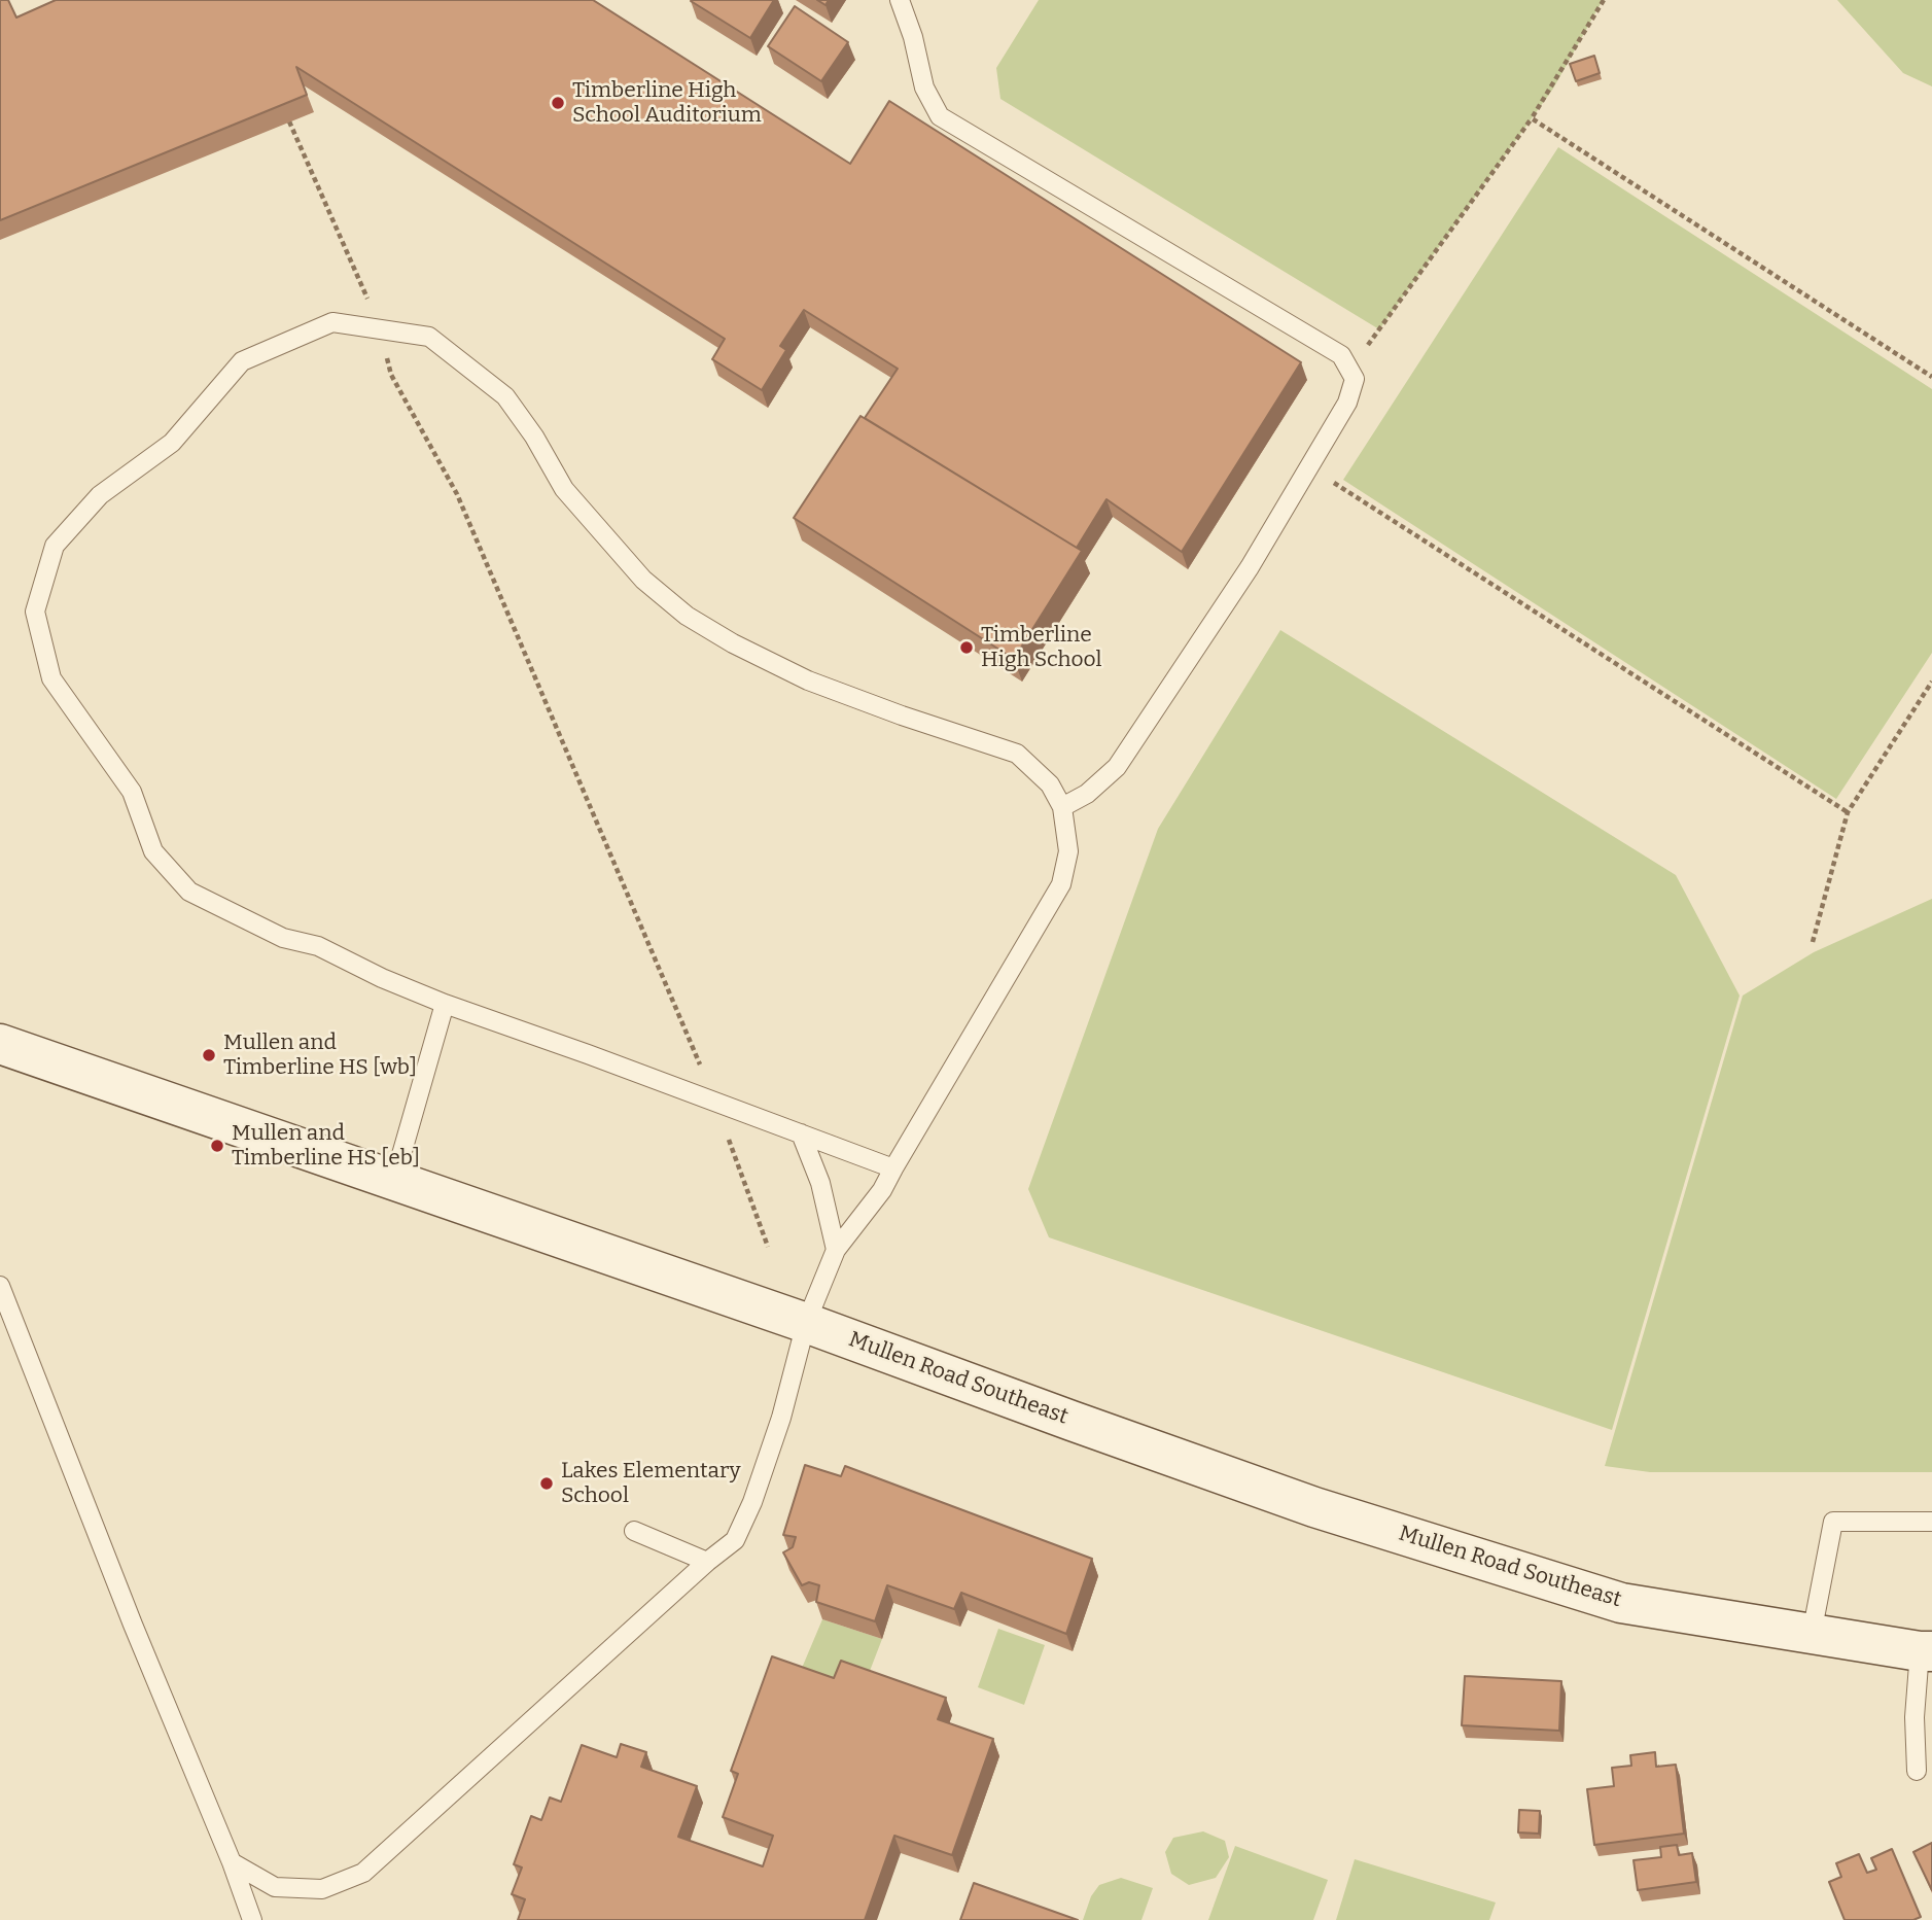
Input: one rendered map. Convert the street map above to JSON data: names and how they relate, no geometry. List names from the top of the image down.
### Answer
{
  "streets": {
    "street": ["Mullen Road Southeast"]
  },
  "places": [
    "Timberline High School Auditorium",
    "Timberline High School",
    "Mullen and Timberline HS [wb]",
    "Mullen and Timberline HS [eb]",
    "Lakes Elementary School"
  ]
}
